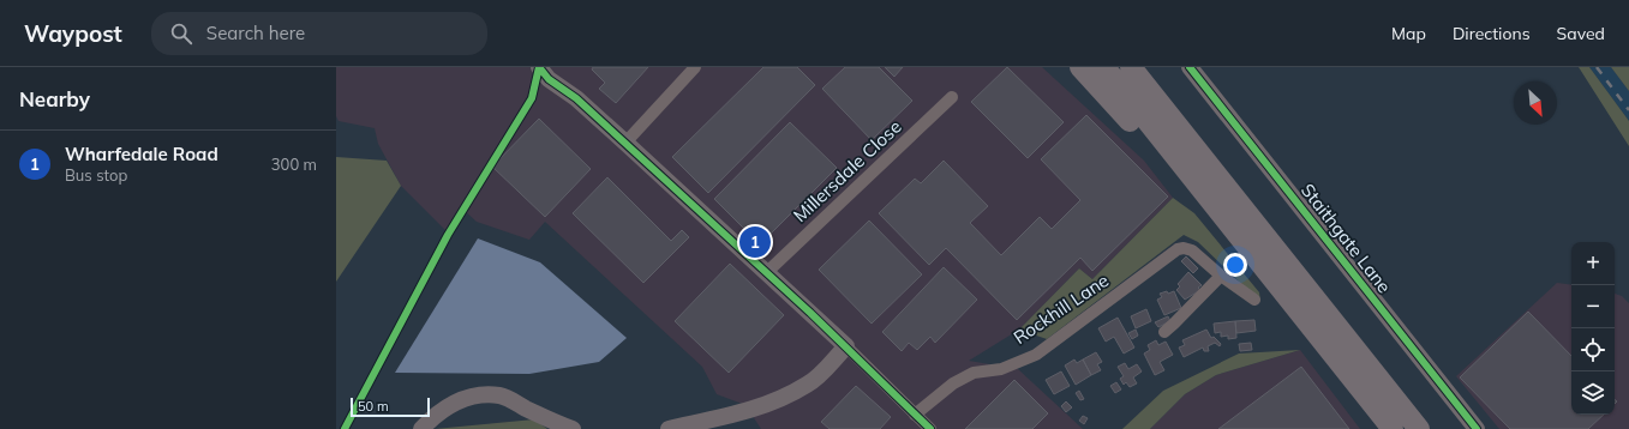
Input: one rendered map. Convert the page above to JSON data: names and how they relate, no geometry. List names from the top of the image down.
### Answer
{
  "streets": {
    "street": ["Millersdale Close", "Staithgate Lane", "Rockhill Lane"]
  },
  "scale_bar": "50 m",
  "north": "bottom right",
  "page": {
    "header": "Waypost",
    "search": "Search here",
    "nav": ["Map", "Directions", "Saved"],
    "heading": "Nearby",
    "list": [
      {
        "mark": "1",
        "name": "Wharfedale Road",
        "note": "Bus stop",
        "value": "300 m"
      }
    ],
    "pins": "1",
    "map_buttons": ["+", "−"],
    "scale": "50 m"
  }
}
